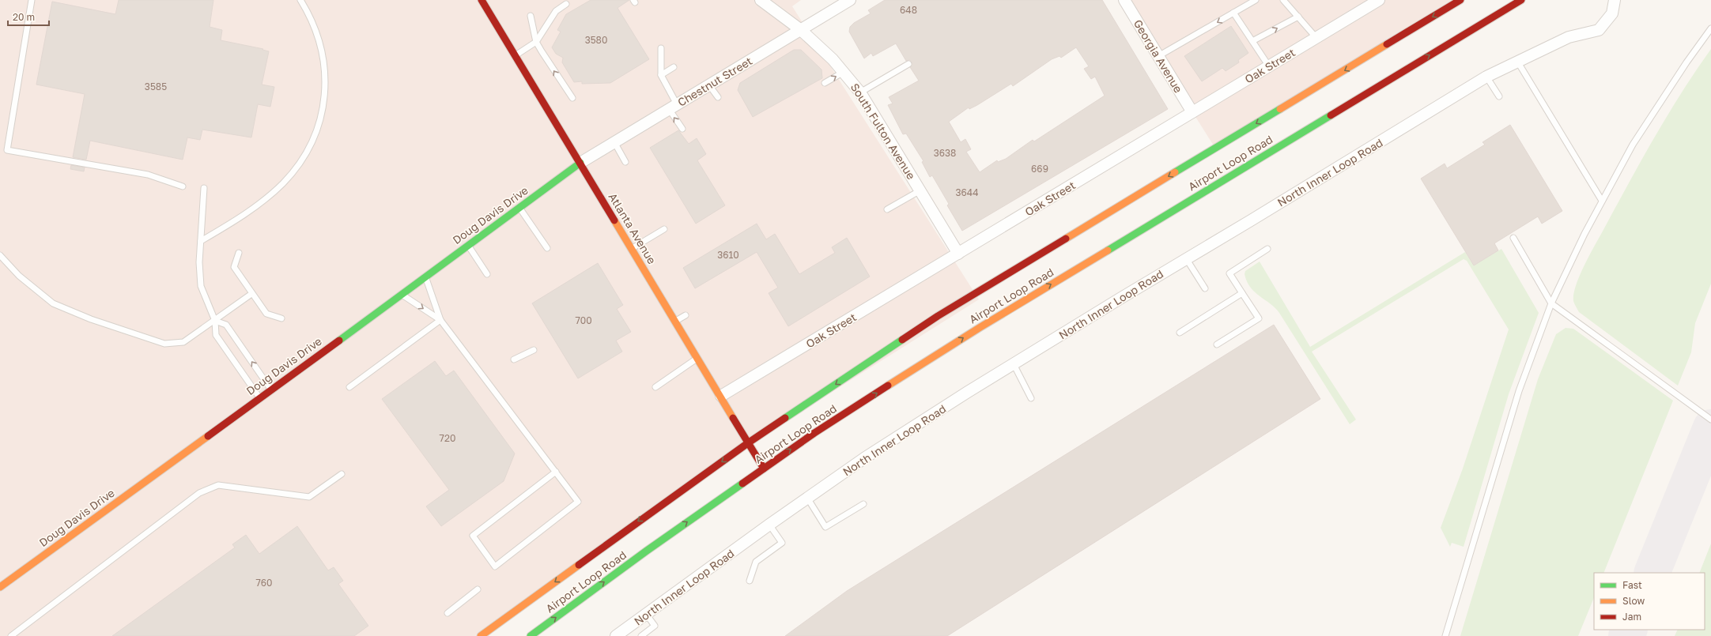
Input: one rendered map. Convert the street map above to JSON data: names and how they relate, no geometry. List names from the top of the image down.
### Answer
{
  "streets": {
    "main road": ["Airport Loop Road", "Doug Davis Drive", "Atlanta Avenue"],
    "street": [
      "Georgia Avenue",
      "Oak Street",
      "Chestnut Street",
      "South Fulton Avenue",
      "North Inner Loop Road"
    ]
  },
  "crossings": [
    ["Georgia Avenue", "Oak Street"],
    ["Oak Street", "South Fulton Avenue"],
    ["Oak Street", "Atlanta Avenue"],
    ["Chestnut Street", "South Fulton Avenue"],
    ["Chestnut Street", "Doug Davis Drive"],
    ["Chestnut Street", "Atlanta Avenue"],
    ["Airport Loop Road", "Atlanta Avenue"],
    ["Doug Davis Drive", "Atlanta Avenue"]
  ],
  "house_numbers": [
    "648",
    "3580",
    "3585",
    "3638",
    "669",
    "3644",
    "3610",
    "700",
    "720",
    "760"
  ],
  "legend": ["Fast", "Slow", "Jam"],
  "scale_bar": "20 m"
}
